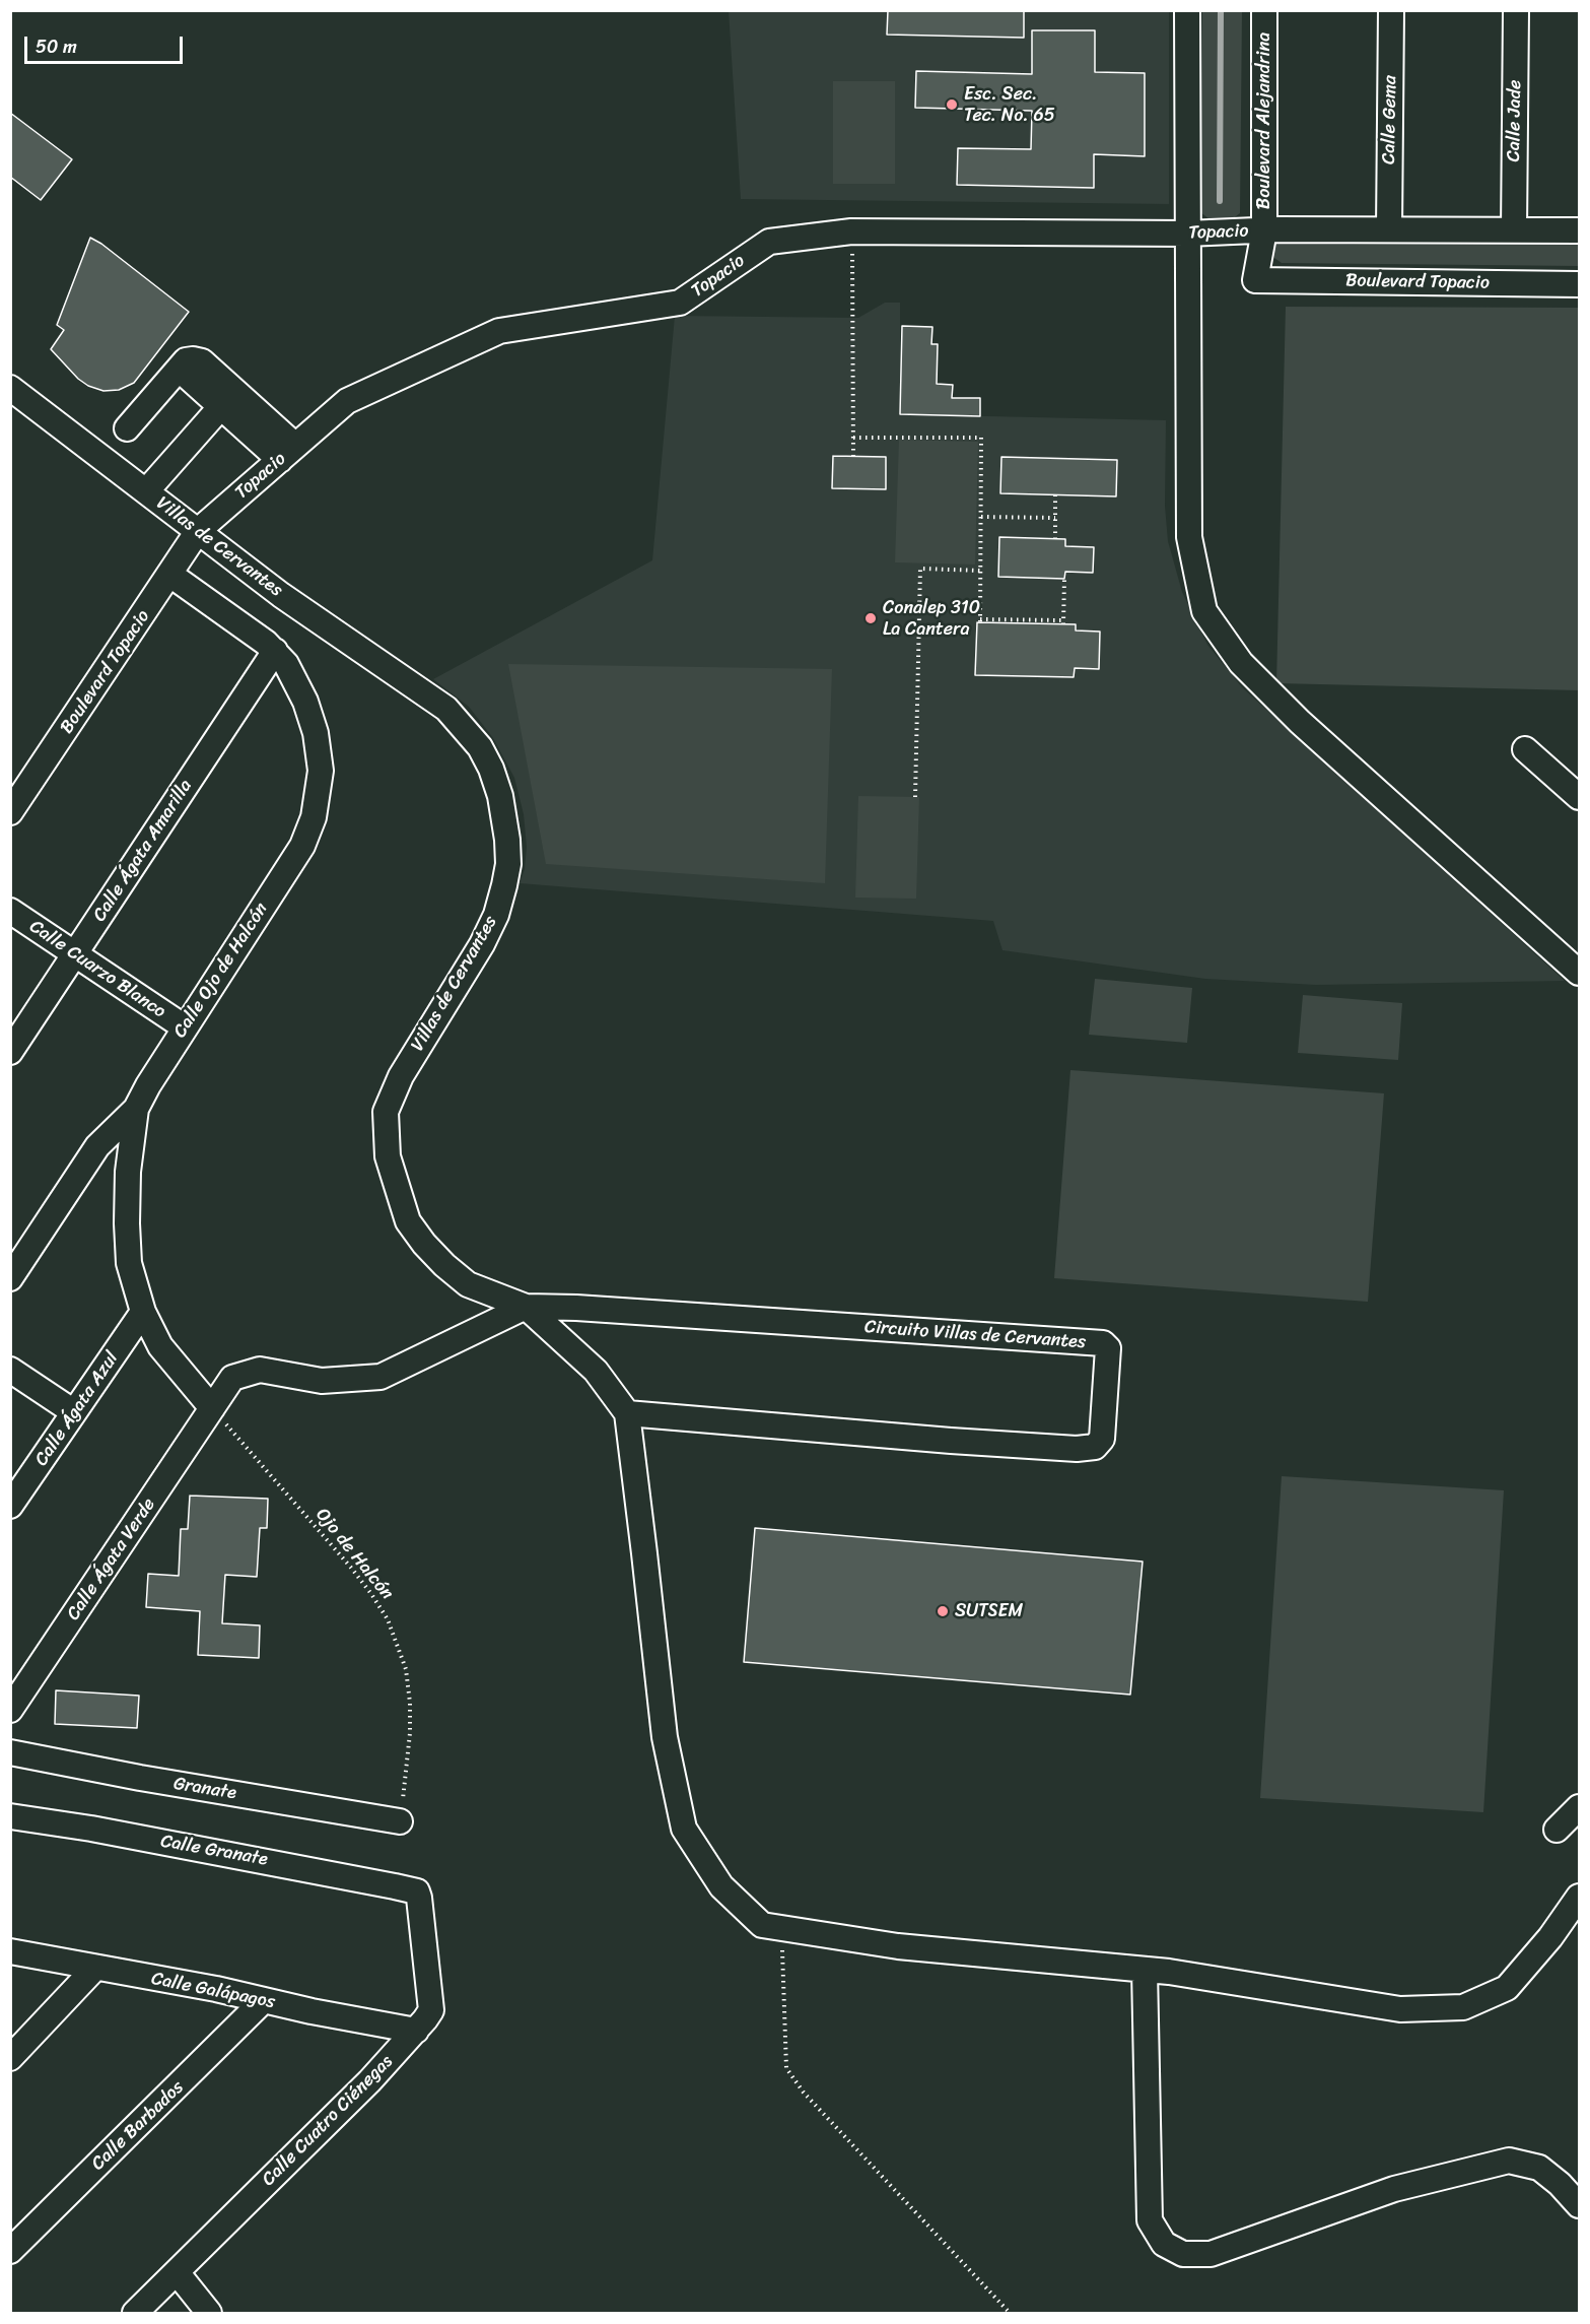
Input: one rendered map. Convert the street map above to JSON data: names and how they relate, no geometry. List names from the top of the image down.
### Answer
{
  "streets": {
    "street": [
      "Calle Gema",
      "Boulevard Alejandrina",
      "Calle Jade",
      "Topacio",
      "Boulevard Topacio",
      "Villas de Cervantes",
      "Calle Ágata Amarilla",
      "Calle Cuarzo Blanco",
      "Calle Ojo de Halcón",
      "Circuito Villas de Cervantes",
      "Calle Ágata Azul",
      "Calle Ágata Verde",
      "Granate",
      "Calle Granate",
      "Calle Galápagos",
      "Calle Cuatro Ciénegas",
      "Calle Barbados"
    ],
    "path": ["Ojo de Halcón"]
  },
  "crossings": [
    ["Boulevard Alejandrina", "Topacio"],
    ["Boulevard Alejandrina", "Boulevard Topacio"],
    ["Topacio", "Boulevard Topacio"],
    ["Topacio", "Villas de Cervantes"],
    ["Boulevard Topacio", "Villas de Cervantes"],
    ["Boulevard Topacio", "Calle Ojo de Halcón"],
    ["Villas de Cervantes", "Circuito Villas de Cervantes"],
    ["Villas de Cervantes", "Calle Ágata Verde"],
    ["Calle Ágata Amarilla", "Calle Cuarzo Blanco"],
    ["Calle Ágata Amarilla", "Calle Ojo de Halcón"],
    ["Calle Cuarzo Blanco", "Calle Ojo de Halcón"],
    ["Calle Ojo de Halcón", "Calle Ágata Azul"],
    ["Calle Ojo de Halcón", "Ojo de Halcón"],
    ["Calle Ojo de Halcón", "Calle Ágata Verde"],
    ["Circuito Villas de Cervantes", "Calle Ágata Verde"],
    ["Ojo de Halcón", "Calle Ágata Verde"],
    ["Ojo de Halcón", "Granate"],
    ["Calle Granate", "Calle Cuatro Ciénegas"],
    ["Calle Galápagos", "Calle Cuatro Ciénegas"],
    ["Calle Galápagos", "Calle Barbados"]
  ],
  "places": ["Esc. Sec. Tec. No. 65", "Conalep 310 La Cantera", "SUTSEM"],
  "scale_bar": "50 m"
}
